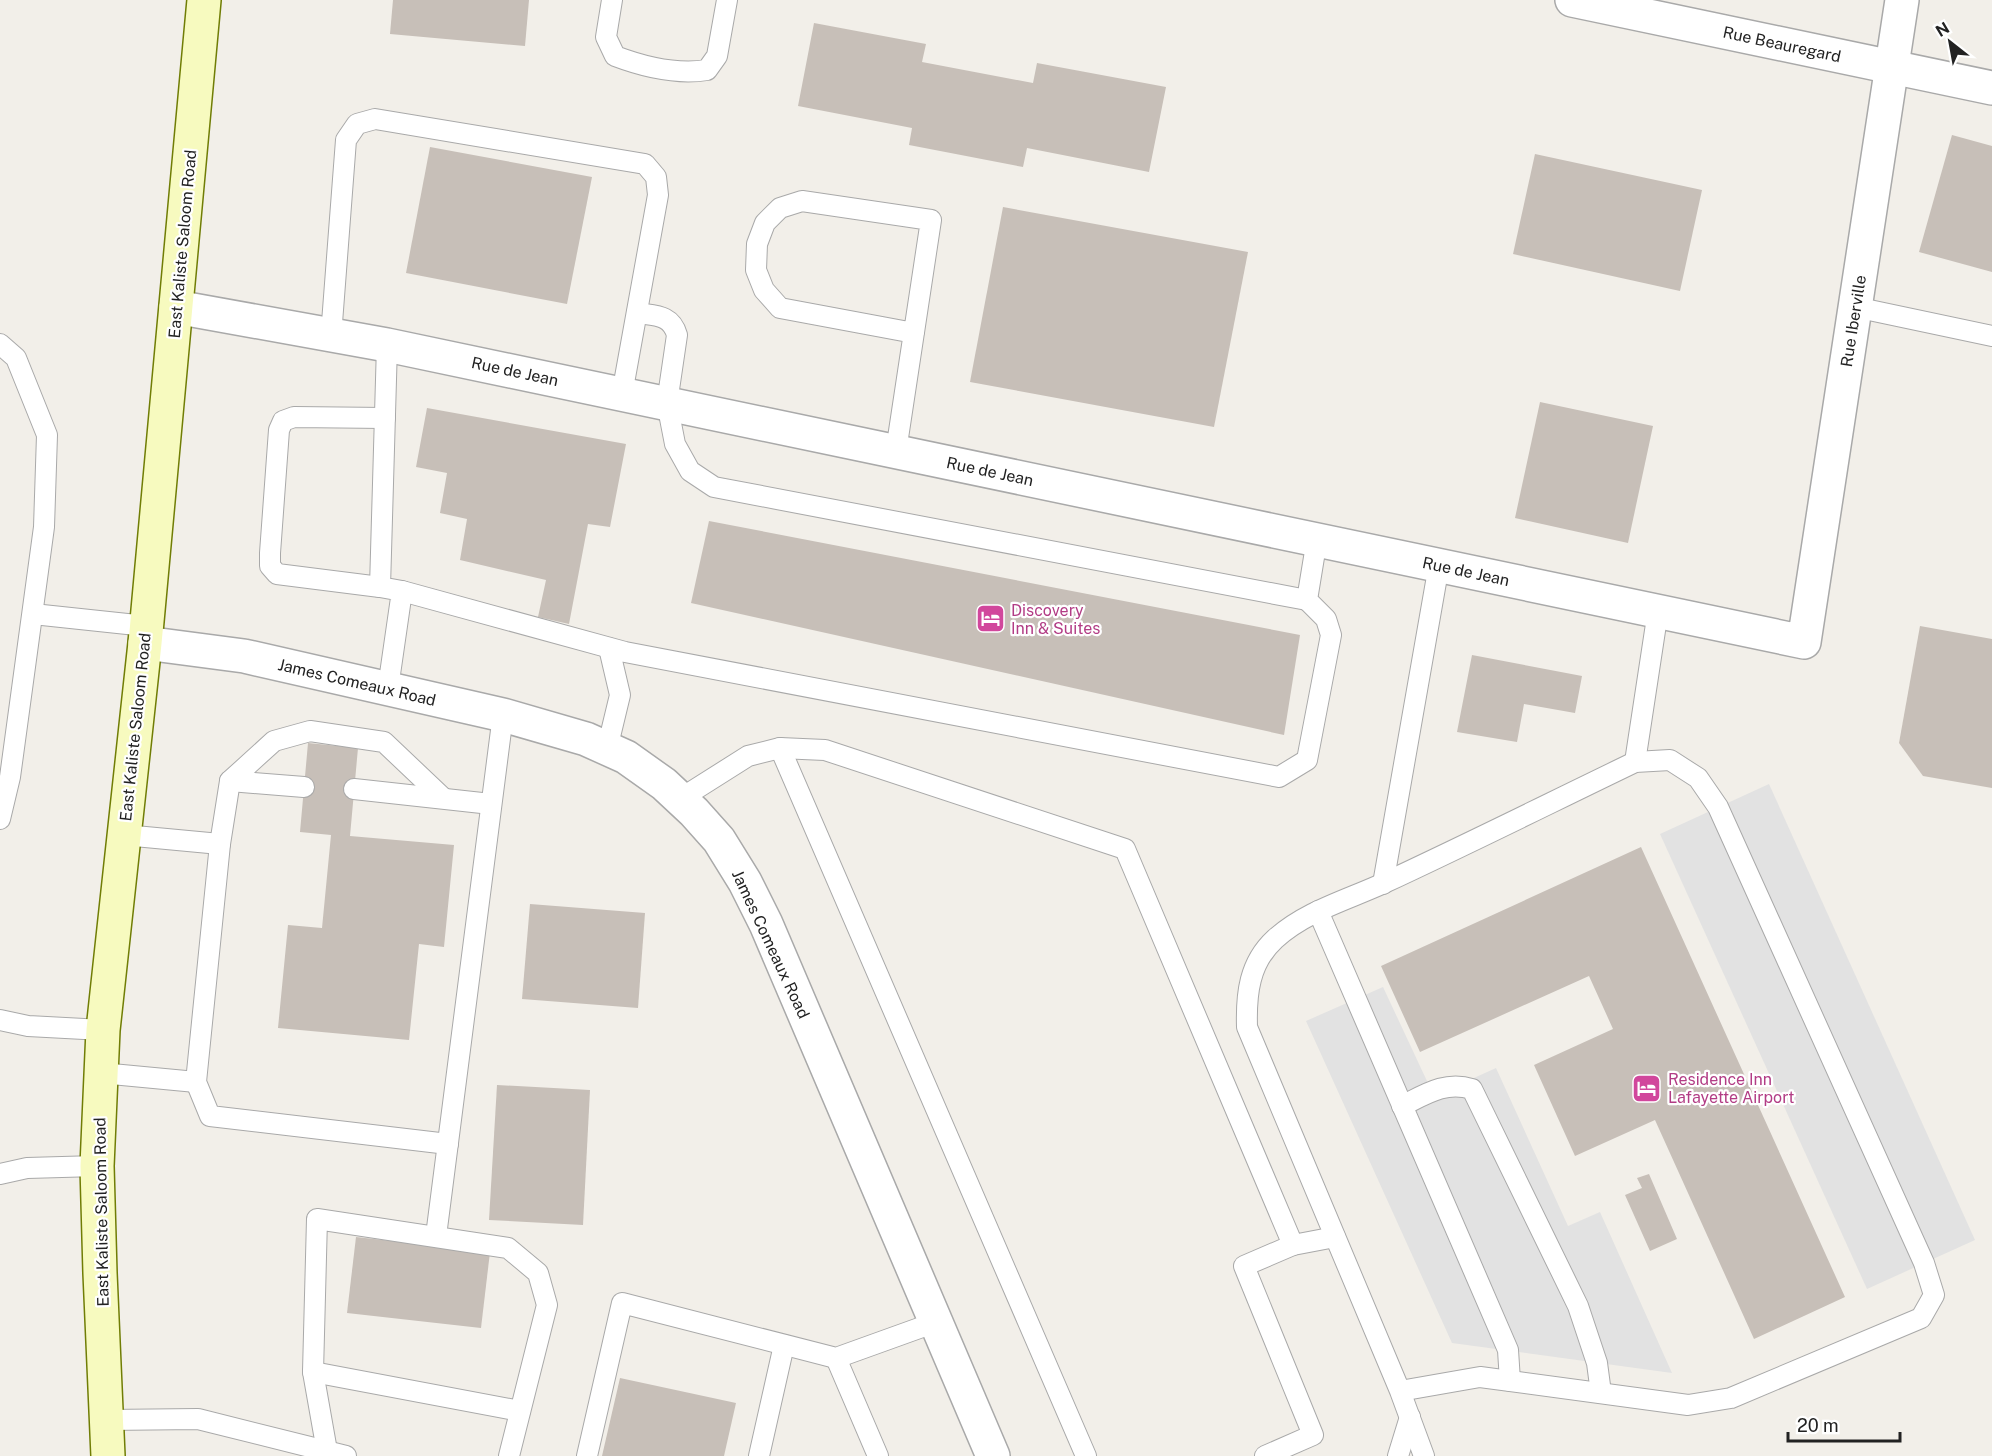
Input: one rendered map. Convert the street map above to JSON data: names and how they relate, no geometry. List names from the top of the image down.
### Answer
{
  "streets": {
    "main road": ["East Kaliste Saloom Road"],
    "street": [
      "Rue Beauregard",
      "Rue Iberville",
      "Rue de Jean",
      "James Comeaux Road"
    ]
  },
  "crossings": [
    ["Rue Beauregard", "Rue Iberville"],
    ["East Kaliste Saloom Road", "Rue de Jean"],
    ["East Kaliste Saloom Road", "James Comeaux Road"],
    ["Rue Iberville", "Rue de Jean"]
  ],
  "places": {
    "hotel": ["Discovery Inn & Suites", "Residence Inn Lafayette Airport"]
  },
  "scale_bar": "20 m",
  "north": "top left"
}
